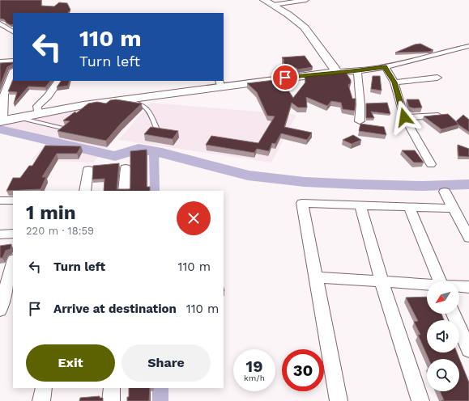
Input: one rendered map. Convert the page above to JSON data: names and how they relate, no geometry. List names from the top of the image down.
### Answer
{
  "north": "bottom left",
  "page": {
    "turn": ["110 m", "Turn left"],
    "heading": ["1 min", "220 m · 18:59"],
    "list": [
      {
        "name": "Turn left",
        "value": "110 m"
      },
      {
        "name": "Arrive at destination",
        "value": "110 m"
      }
    ],
    "buttons": ["Exit", "Share"],
    "speed": "19 km/h",
    "limit": "30"
  }
}
